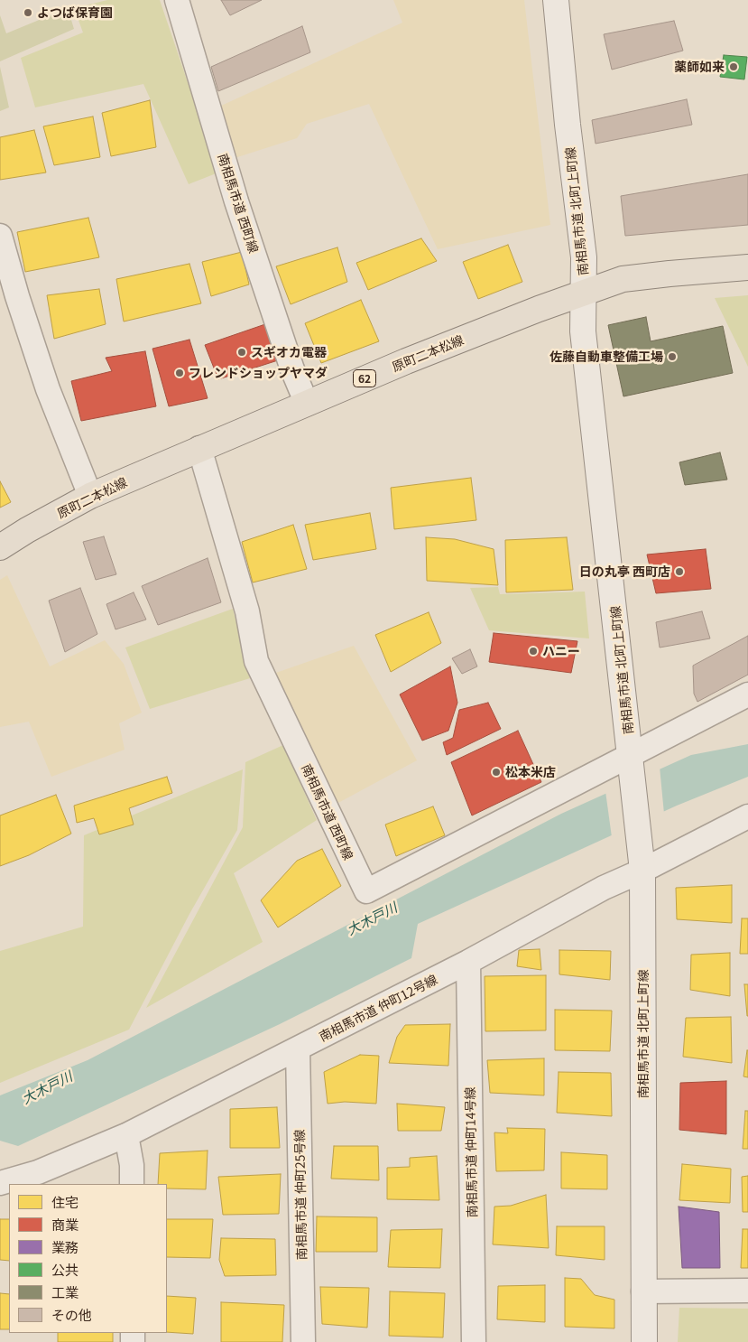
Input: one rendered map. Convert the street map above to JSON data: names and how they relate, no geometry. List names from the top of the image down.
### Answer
{
  "streets": {
    "main road": ["原町二本松線", "62"],
    "street": [
      "南相馬市道 西町線",
      "南相馬市道 北町上町線",
      "南相馬市道 仲町12号線",
      "南相馬市道 仲町14号線",
      "南相馬市道 仲町25号線"
    ]
  },
  "crossings": [
    ["南相馬市道 西町線", "南相馬市道 北町上町線"],
    ["南相馬市道 西町線", "原町二本松線"],
    ["南相馬市道 北町上町線", "原町二本松線"],
    ["南相馬市道 北町上町線", "南相馬市道 仲町12号線"],
    ["南相馬市道 仲町12号線", "南相馬市道 仲町14号線"],
    ["南相馬市道 仲町12号線", "南相馬市道 仲町25号線"]
  ],
  "water": ["大木戸川"],
  "places": [
    "よつば保育園",
    "薬師如来",
    "スギオカ電器",
    "佐藤自動車整備工場",
    "フレンドショップヤマダ",
    "日の丸亭 西町店",
    "ハニー",
    "松本米店"
  ],
  "legend": [
    "住宅",
    "商業",
    "業務",
    "公共",
    "工業",
    "その他"
  ]
}
